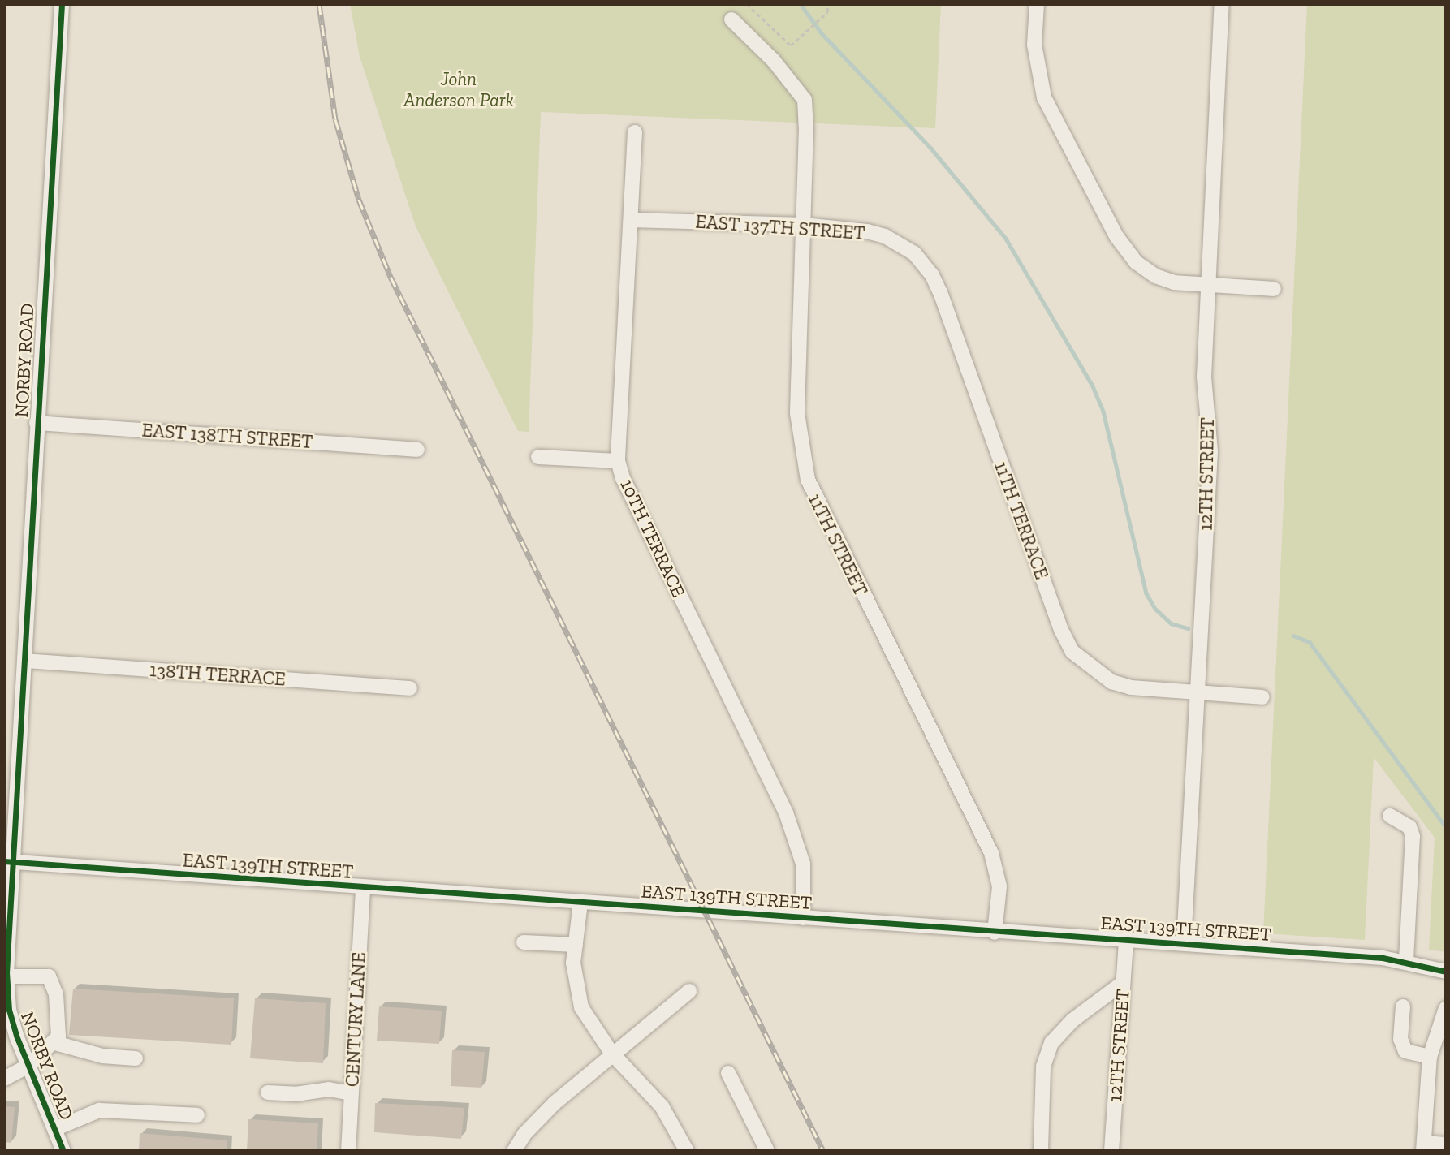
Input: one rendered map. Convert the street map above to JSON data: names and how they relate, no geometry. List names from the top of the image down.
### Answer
{
  "streets": {
    "street": [
      "EAST 137TH STREET",
      "NORBY ROAD",
      "EAST 138TH STREET",
      "12TH STREET",
      "11TH TERRACE",
      "10TH TERRACE",
      "11TH STREET",
      "138TH TERRACE",
      "EAST 139TH STREET",
      "CENTURY LANE"
    ]
  },
  "crossings": [
    ["EAST 137TH STREET", "11TH TERRACE"],
    ["EAST 137TH STREET", "10TH TERRACE"],
    ["EAST 137TH STREET", "11TH STREET"],
    ["NORBY ROAD", "EAST 138TH STREET"],
    ["NORBY ROAD", "138TH TERRACE"],
    ["NORBY ROAD", "EAST 139TH STREET"],
    ["12TH STREET", "11TH TERRACE"],
    ["12TH STREET", "EAST 139TH STREET"],
    ["10TH TERRACE", "EAST 139TH STREET"],
    ["11TH STREET", "EAST 139TH STREET"],
    ["EAST 139TH STREET", "CENTURY LANE"]
  ],
  "parks": ["John Anderson Park"]
}
